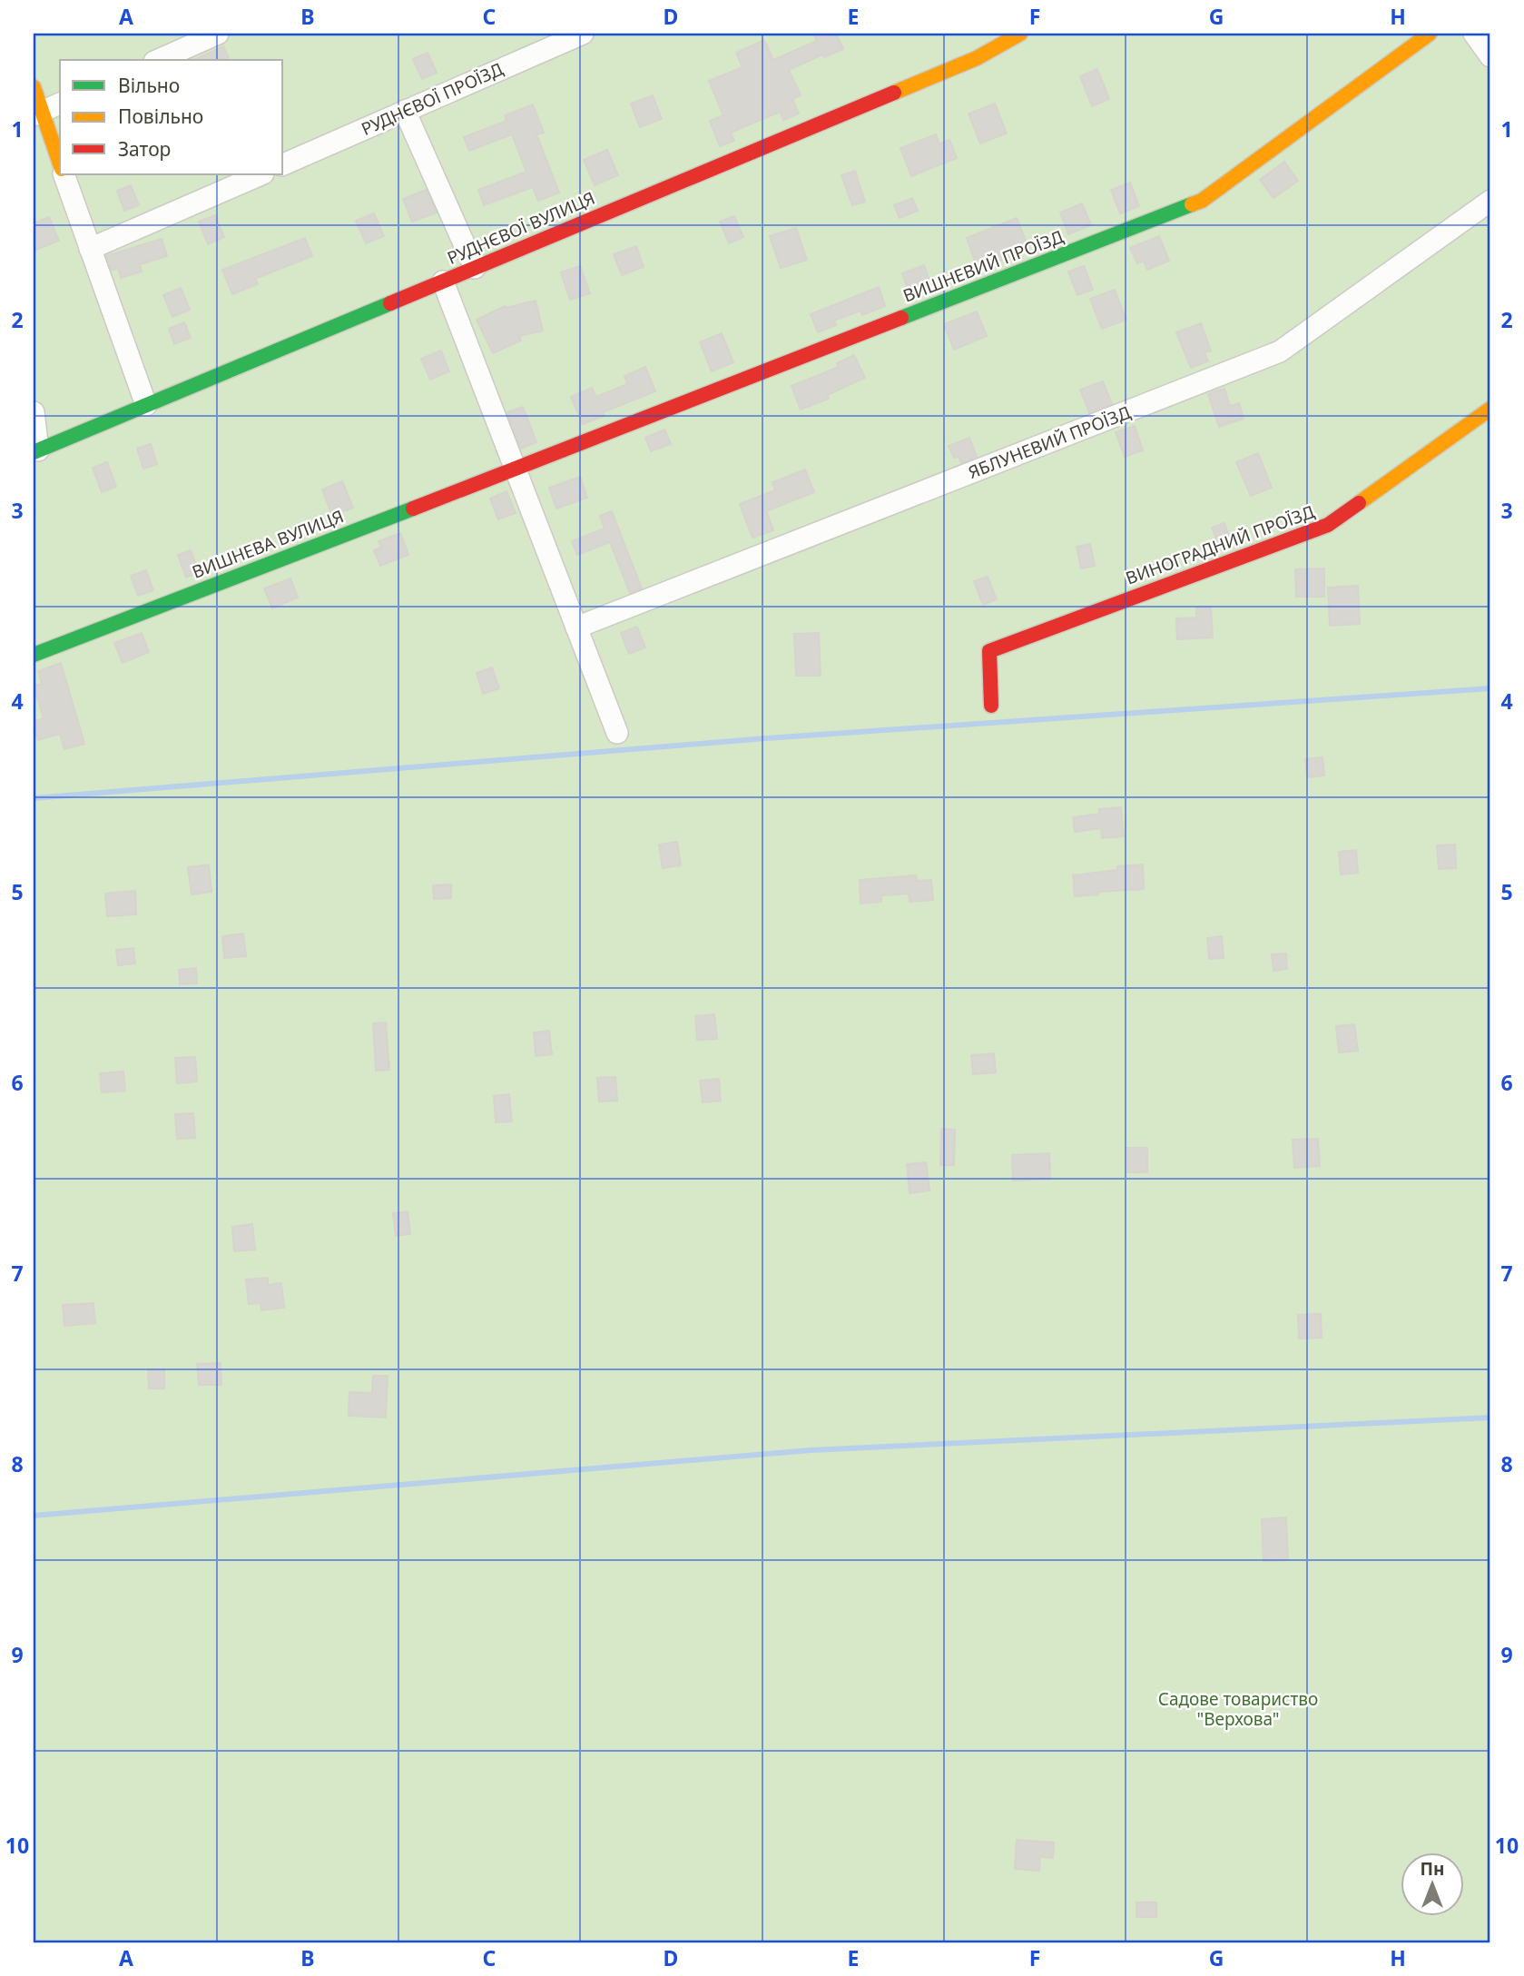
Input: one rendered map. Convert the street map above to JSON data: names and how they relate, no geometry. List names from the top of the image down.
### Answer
{
  "streets": {
    "street": [
      "РУДНЄВОЇ ПРОЇЗД",
      "РУДНЄВОЇ ВУЛИЦЯ",
      "ВИШНЕВИЙ ПРОЇЗД",
      "ЯБЛУНЕВИЙ ПРОЇЗД",
      "ВИШНЕВА ВУЛИЦЯ",
      "ВИНОГРАДНИЙ ПРОЇЗД"
    ]
  },
  "crossings": [
    ["ВИШНЕВИЙ ПРОЇЗД", "ВИШНЕВА ВУЛИЦЯ"]
  ],
  "parks": ["Садове товариство \"Верхова\""],
  "legend": ["Вільно", "Повільно", "Затор"],
  "north": "top",
  "grid": {
    "columns": [
      "A",
      "B",
      "C",
      "D",
      "E",
      "F",
      "G",
      "H"
    ],
    "rows": [
      "1",
      "2",
      "3",
      "4",
      "5",
      "6",
      "7",
      "8",
      "9",
      "10"
    ]
  }
}
